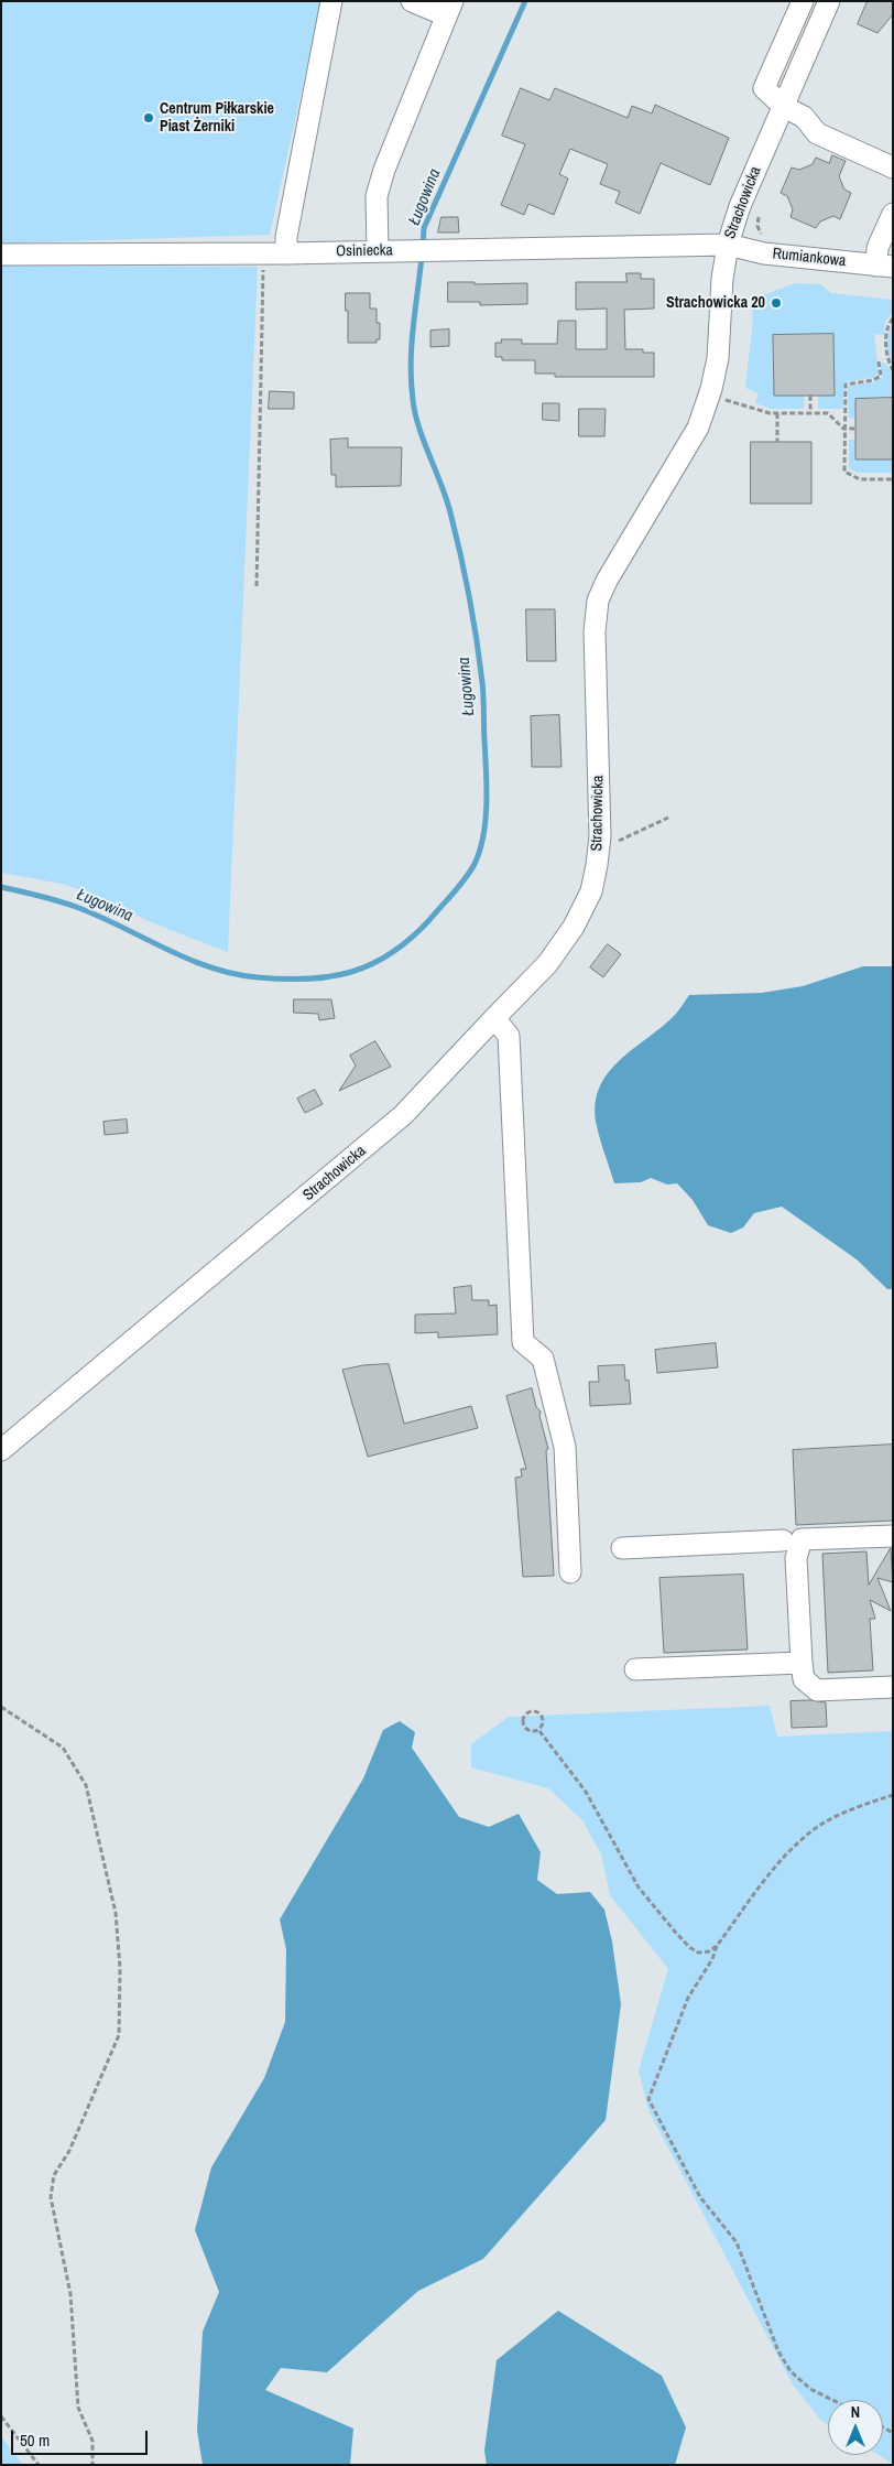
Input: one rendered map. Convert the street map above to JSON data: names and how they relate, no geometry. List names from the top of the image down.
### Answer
{
  "streets": {
    "street": ["Strachowicka", "Osiniecka", "Rumiankowa"]
  },
  "crossings": [
    ["Strachowicka", "Osiniecka"],
    ["Strachowicka", "Rumiankowa"],
    ["Osiniecka", "Rumiankowa"]
  ],
  "water": ["Ługowina"],
  "places": ["Centrum Piłkarskie Piast Żerniki", "Strachowicka 20"],
  "scale_bar": "50 m",
  "north": "top"
}
